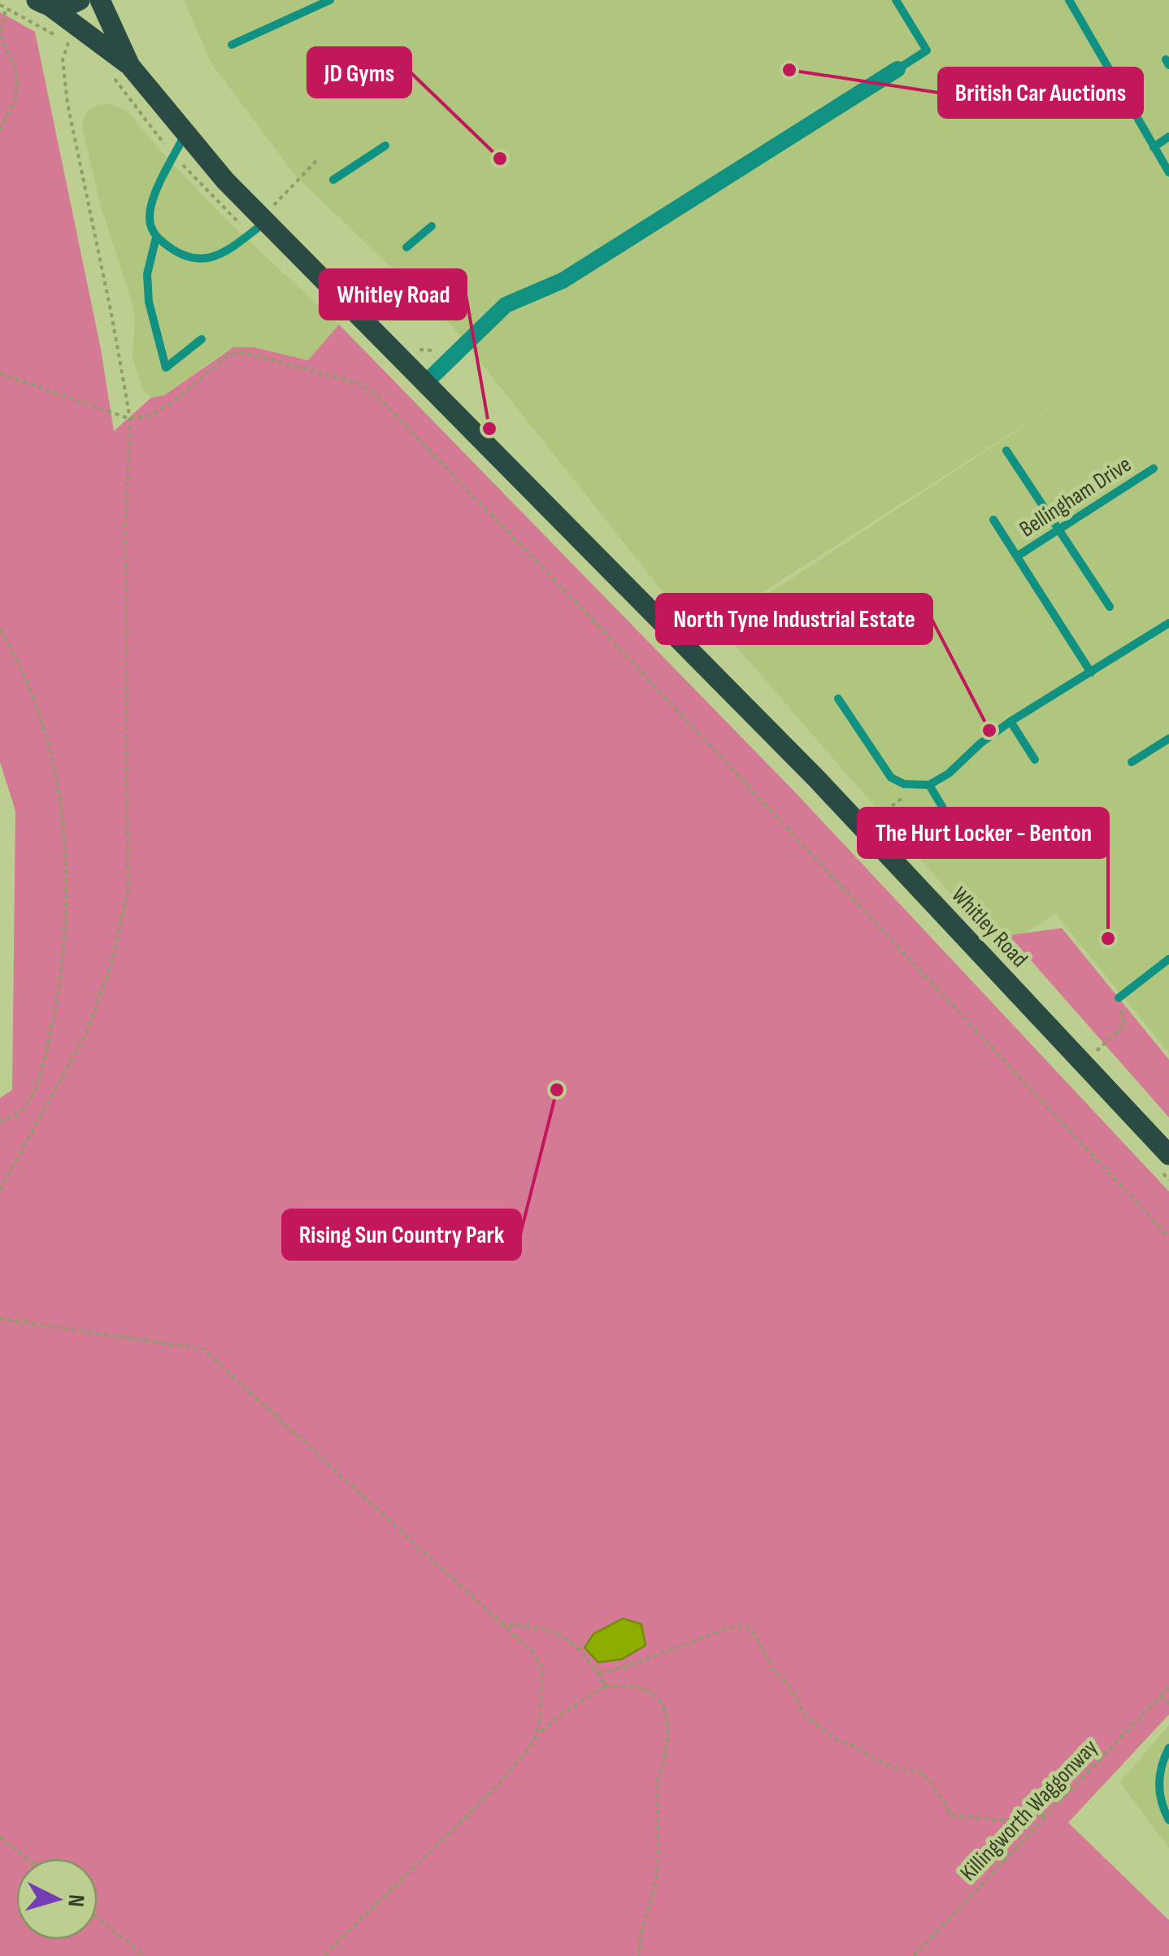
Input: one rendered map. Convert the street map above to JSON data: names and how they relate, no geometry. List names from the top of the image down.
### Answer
{
  "streets": {
    "main road": ["Whitley Road"],
    "lane": ["Bellingham Drive"],
    "path": ["Killingworth Waggonway"]
  },
  "places": [
    "British Car Auctions",
    "JD Gyms",
    "Whitley Road",
    "North Tyne Industrial Estate",
    "The Hurt Locker - Benton",
    "Rising Sun Country Park"
  ],
  "north": "right"
}
